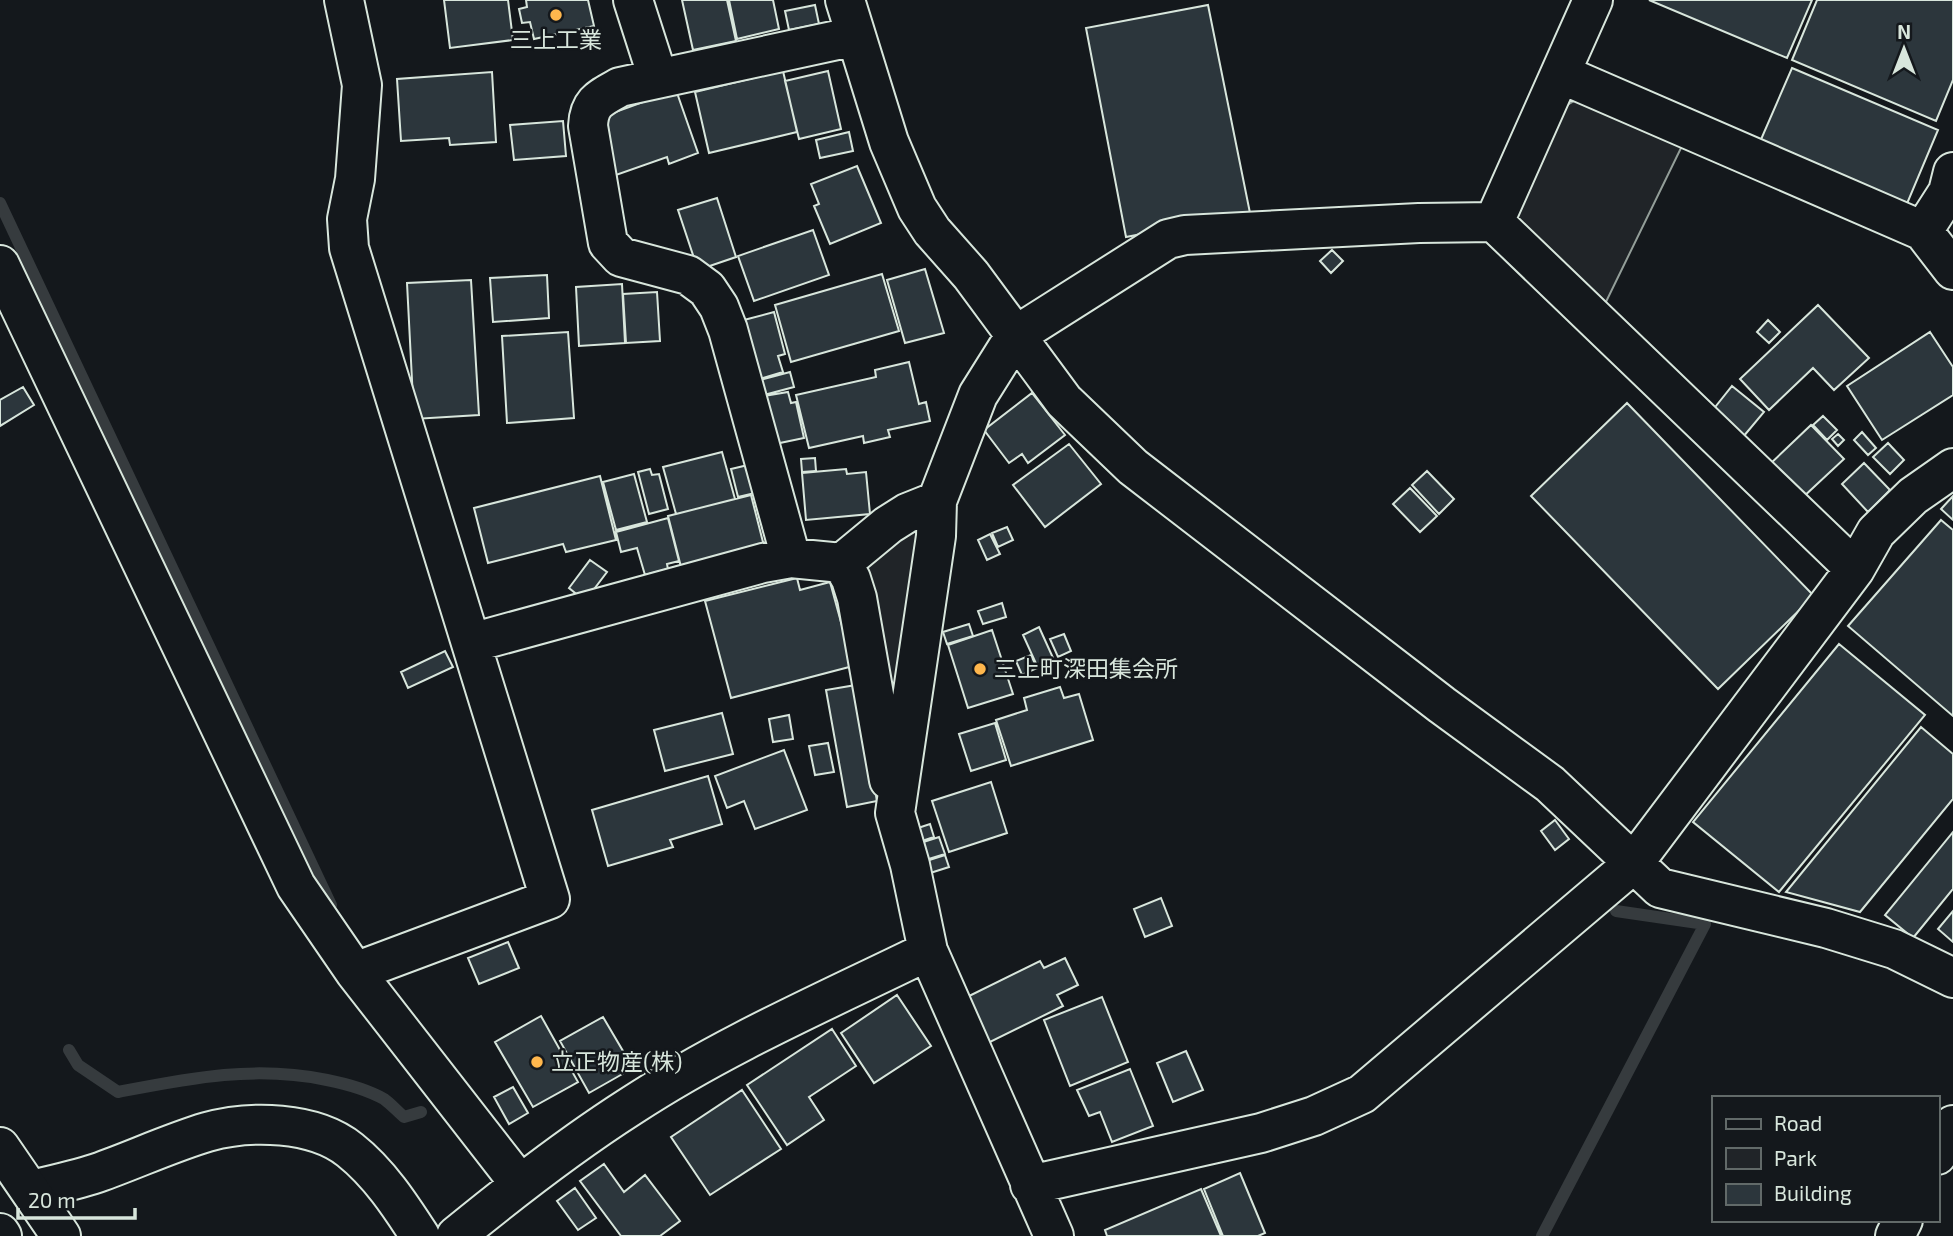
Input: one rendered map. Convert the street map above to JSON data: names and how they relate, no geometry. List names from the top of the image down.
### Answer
{
  "places": ["三上工業", "三上町深田集会所", "立正物産(株)"],
  "legend": ["Road", "Park", "Building"],
  "scale_bar": "20 m",
  "north": "top"
}
